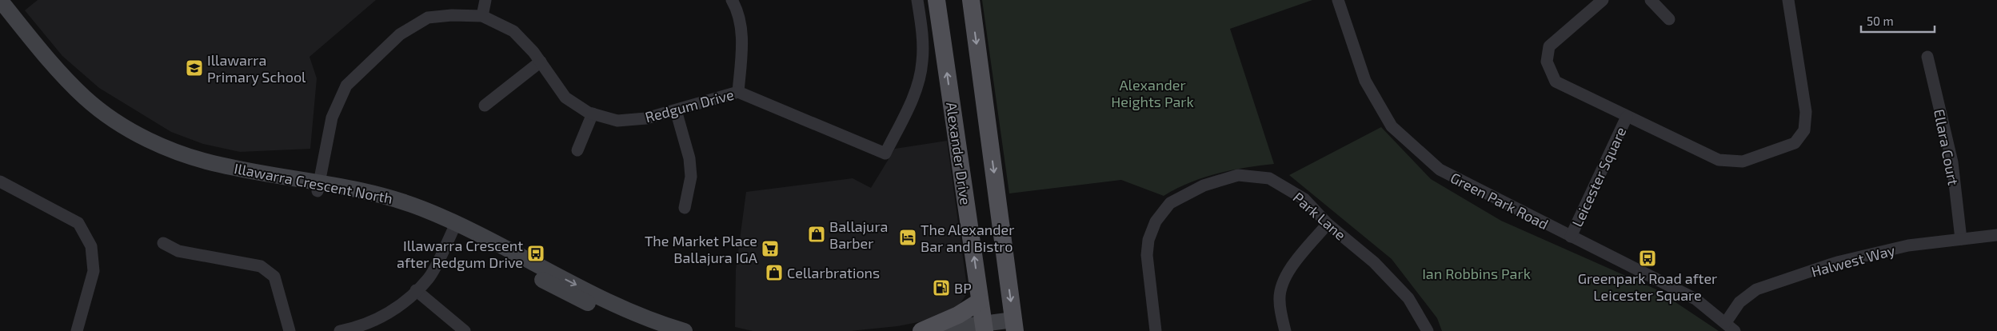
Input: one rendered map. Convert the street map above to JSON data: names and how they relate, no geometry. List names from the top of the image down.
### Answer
{
  "streets": {
    "main road": ["Alexander Drive", "Illawarra Crescent North"],
    "street": [
      "Redgum Drive",
      "Ellara Court",
      "Leicester Square",
      "Green Park Road",
      "Park Lane",
      "Halwest Way"
    ]
  },
  "crossings": [
    ["Redgum Drive", "Illawarra Crescent North"],
    ["Ellara Court", "Halwest Way"],
    ["Leicester Square", "Green Park Road"],
    ["Green Park Road", "Halwest Way"]
  ],
  "parks": ["Alexander Heights Park", "Ian Robbins Park"],
  "places": {
    "school or university": ["Illawarra Primary School"],
    "shop": ["Ballajura Barber", "Cellarbrations"],
    "hotel": ["The Alexander Bar and Bistro"],
    "supermarket": ["The Market Place Ballajura IGA"],
    "bus stop": ["Illawarra Crescent after Redgum Drive", "Greenpark Road after Leicester Square"],
    "fuel station": ["BP"]
  },
  "scale_bar": "50 m"
}
